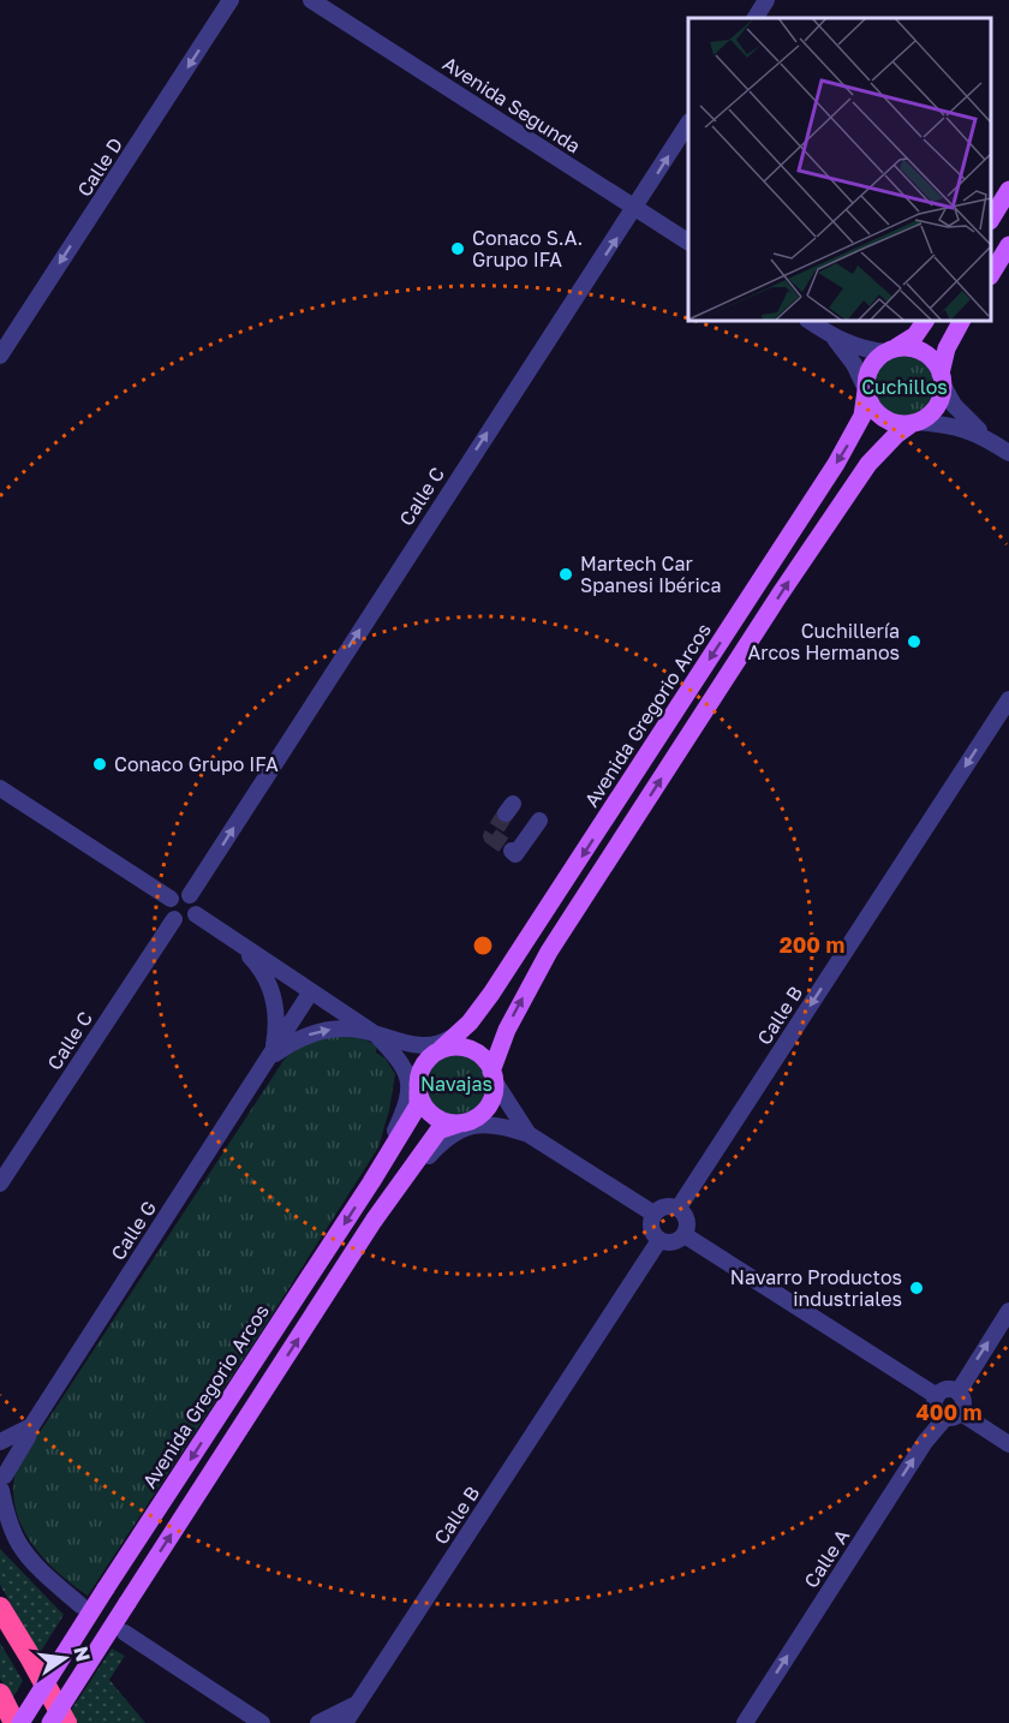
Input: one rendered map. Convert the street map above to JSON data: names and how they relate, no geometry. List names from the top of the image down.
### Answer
{
  "streets": {
    "main road": ["Avenida Gregorio Arcos"],
    "street": [
      "Avenida Segunda",
      "Calle D",
      "Calle C",
      "Calle B",
      "Calle G",
      "Calle A"
    ]
  },
  "crossings": [
    ["Avenida Segunda", "Calle C"],
    ["Avenida Gregorio Arcos", "Calle G"]
  ],
  "one_way": [
    "Calle D",
    "Calle C",
    "Calle B",
    "Calle A"
  ],
  "parks": ["Cuchillos", "Navajas"],
  "places": [
    "Conaco S.A. Grupo IFA",
    "Martech Car Spanesi Ibérica",
    "Cuchillería Arcos Hermanos",
    "Conaco Grupo IFA",
    "Navarro Productos industriales"
  ],
  "north": "right",
  "rings": ["200 m", "400 m"]
}
